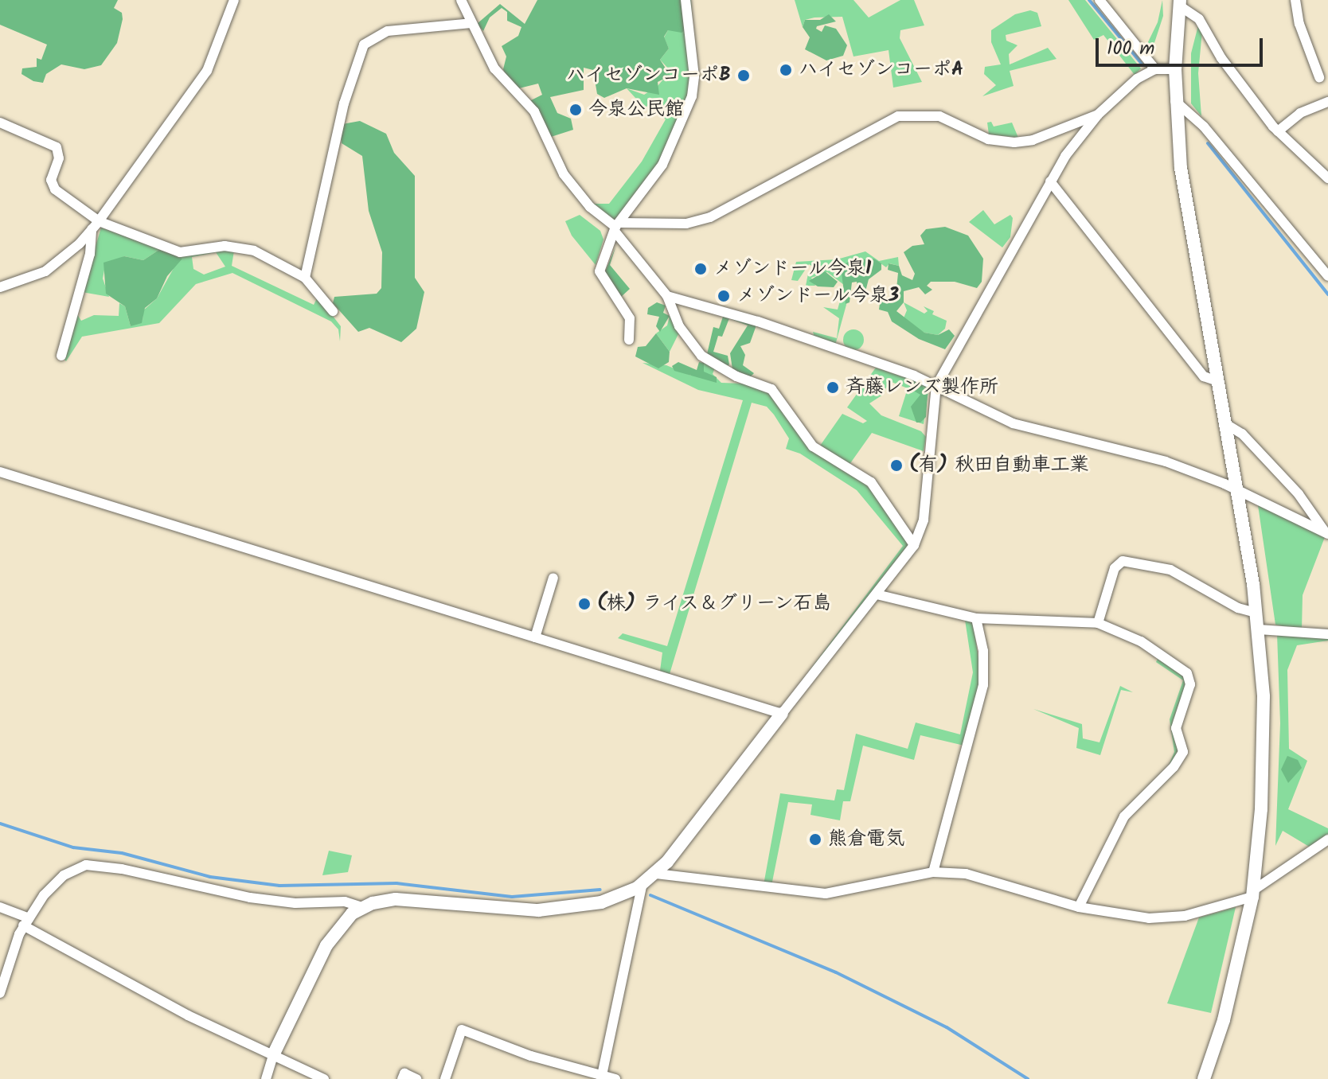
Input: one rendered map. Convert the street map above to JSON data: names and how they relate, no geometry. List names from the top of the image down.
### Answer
{
  "places": [
    "ハイセゾンコーポA",
    "ハイセゾンコーポB",
    "今泉公民館",
    "メゾンドール今泉1",
    "メゾンドール今泉3",
    "斉藤レンズ製作所",
    "(有) 秋田自動車工業",
    "(株) ライス＆グリーン石島",
    "熊倉電気"
  ],
  "scale_bar": "100 m"
}
